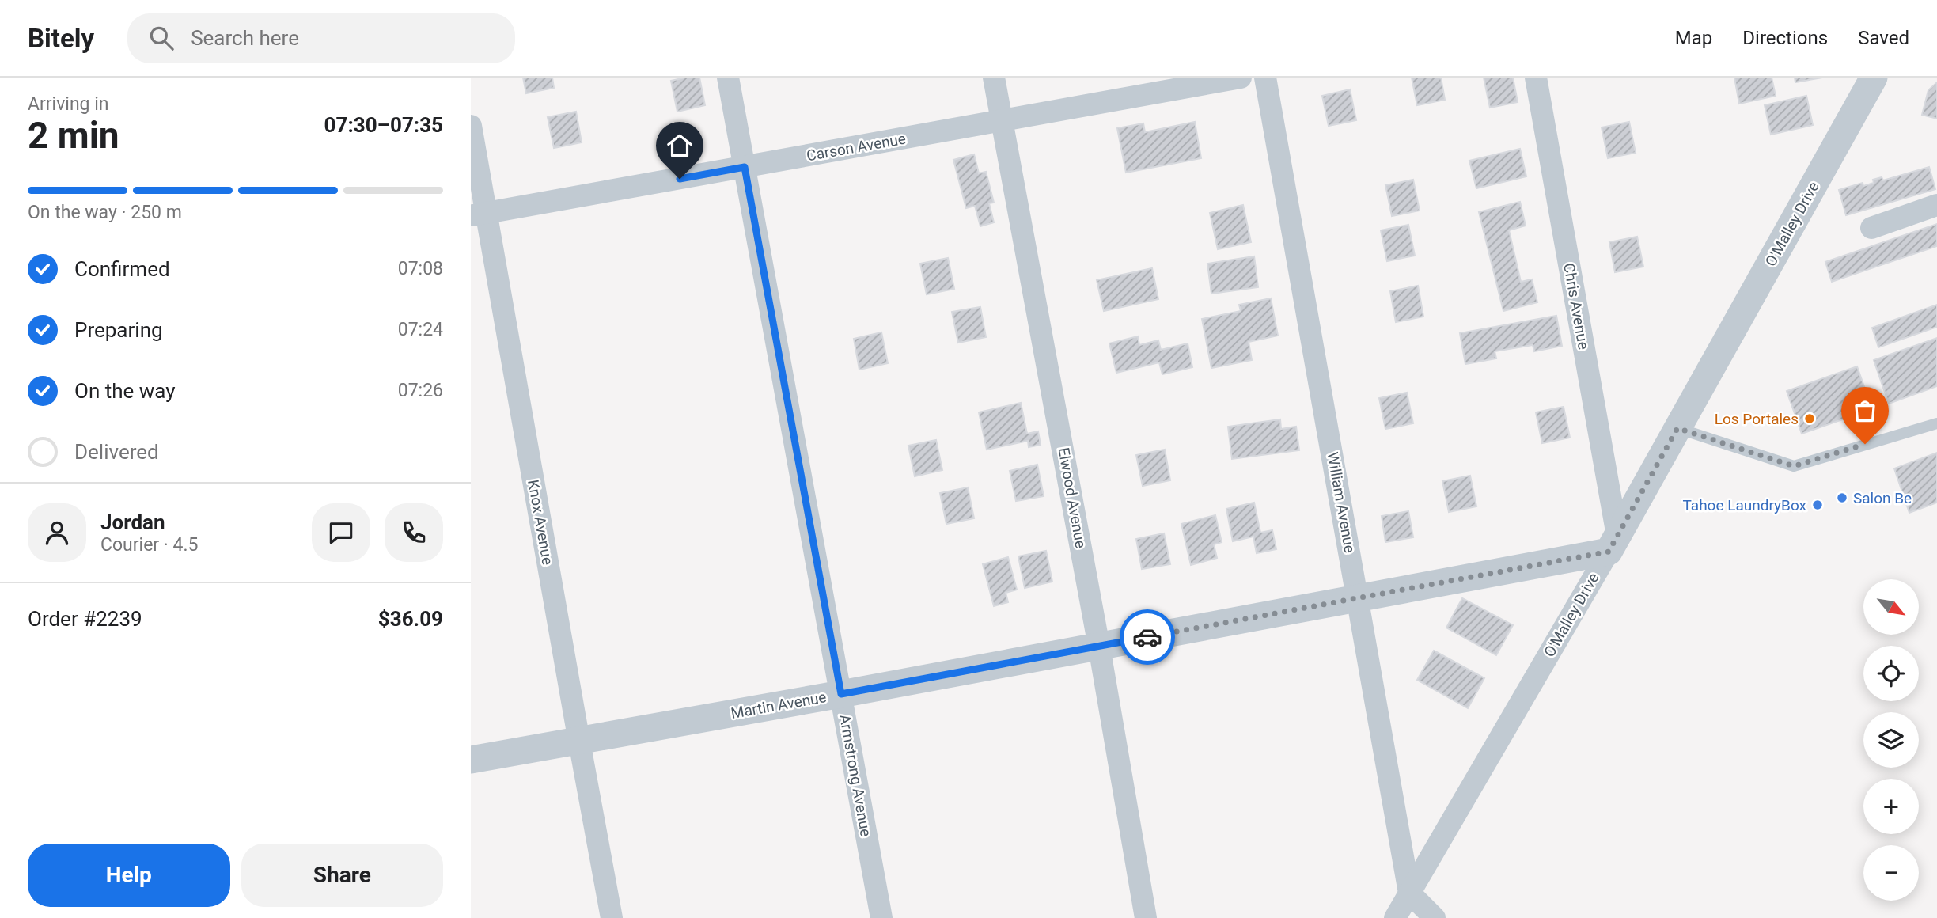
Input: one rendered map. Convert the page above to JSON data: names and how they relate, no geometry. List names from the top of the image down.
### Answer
{
  "streets": {
    "street": [
      "Carson Avenue",
      "O'Malley Drive",
      "Chris Avenue",
      "Elwood Avenue",
      "William Avenue",
      "Knox Avenue",
      "Martin Avenue",
      "Armstrong Avenue"
    ]
  },
  "crossings": [
    ["Carson Avenue", "Elwood Avenue"],
    ["Carson Avenue", "Knox Avenue"],
    ["Carson Avenue", "Armstrong Avenue"],
    ["O'Malley Drive", "Chris Avenue"],
    ["O'Malley Drive", "William Avenue"],
    ["O'Malley Drive", "Martin Avenue"],
    ["Chris Avenue", "Martin Avenue"],
    ["Elwood Avenue", "Martin Avenue"],
    ["William Avenue", "Martin Avenue"],
    ["Knox Avenue", "Martin Avenue"],
    ["Martin Avenue", "Armstrong Avenue"]
  ],
  "places": ["Los Portales", "Salon Be", "Tahoe LaundryBox"],
  "north": "bottom right",
  "page": {
    "header": "Bitely",
    "search": "Search here",
    "nav": ["Map", "Directions", "Saved"],
    "heading": ["2 min", "Arriving in", "07:30–07:35"],
    "panel": [
      "Jordan",
      "Courier · 4.5",
      "Order #2239",
      "$36.09"
    ],
    "bar": "On the way · 250 m",
    "list": [
      ["Confirmed", "07:08"],
      ["Preparing", "07:24"],
      ["On the way", "07:26"],
      "Delivered"
    ],
    "map_buttons": ["+", "−"],
    "buttons": ["Help", "Share"]
  }
}
